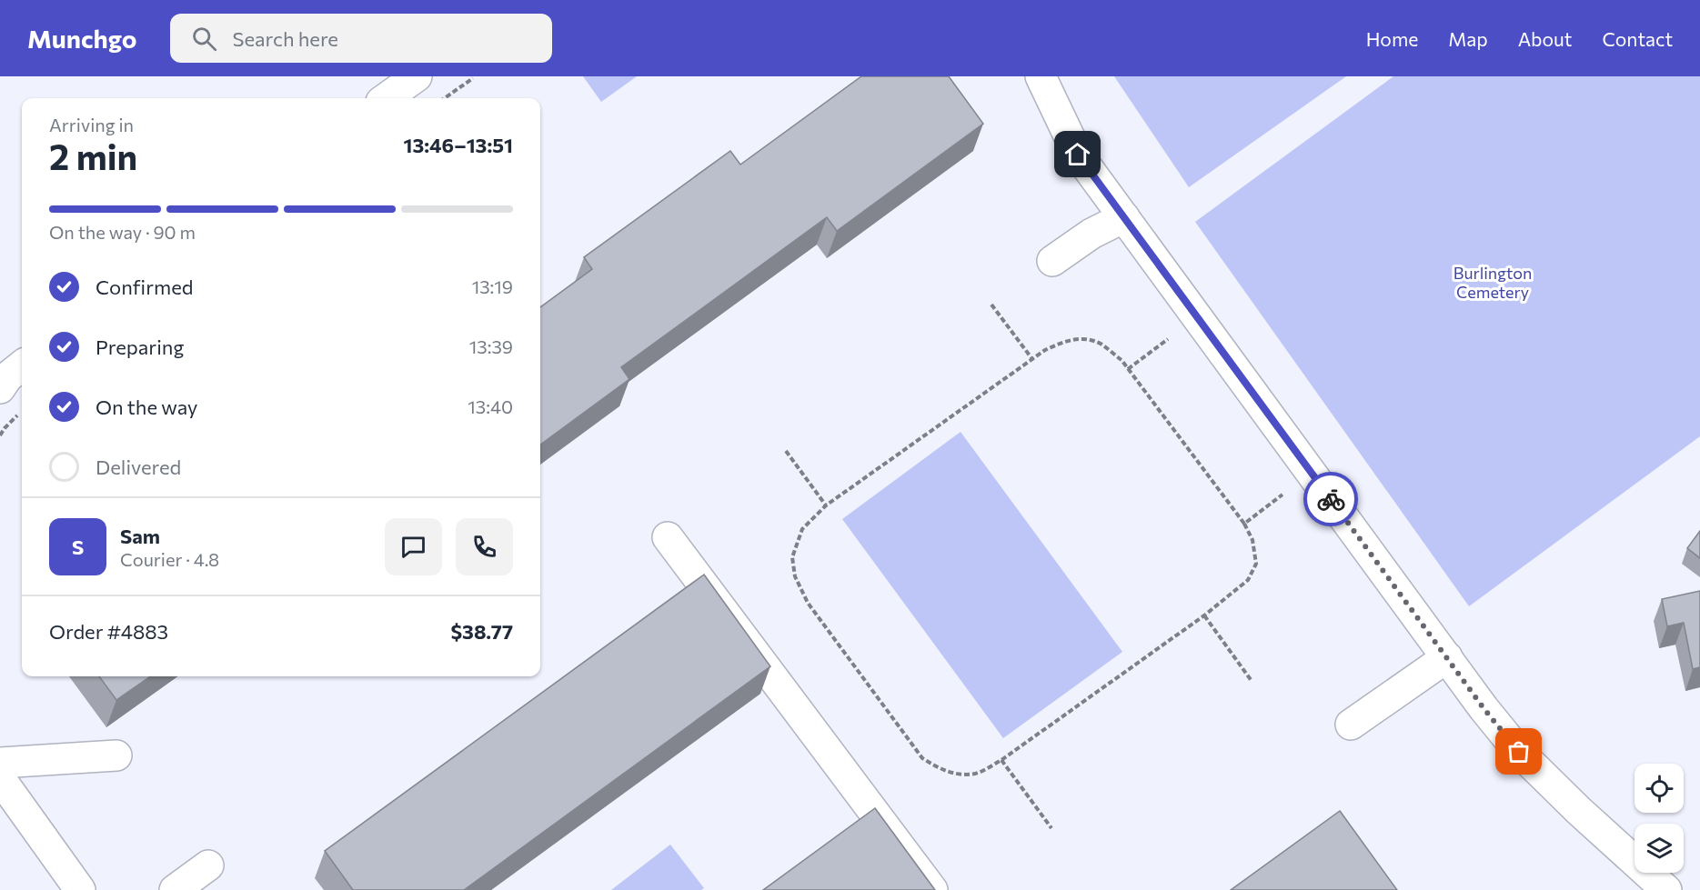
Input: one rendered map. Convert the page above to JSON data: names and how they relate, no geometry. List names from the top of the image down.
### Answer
{
  "parks": ["Burlington Cemetery"],
  "page": {
    "header": "Munchgo",
    "search": "Search here",
    "nav": [
      "Home",
      "Map",
      "About",
      "Contact"
    ],
    "heading": ["2 min", "Arriving in", "13:46–13:51"],
    "panel": [
      "Sam",
      "Courier · 4.8",
      "Order #4883",
      "$38.77"
    ],
    "bar": "On the way · 90 m",
    "list": [
      ["Confirmed", "13:19"],
      ["Preparing", "13:39"],
      ["On the way", "13:40"],
      "Delivered"
    ],
    "round": "S"
  }
}
